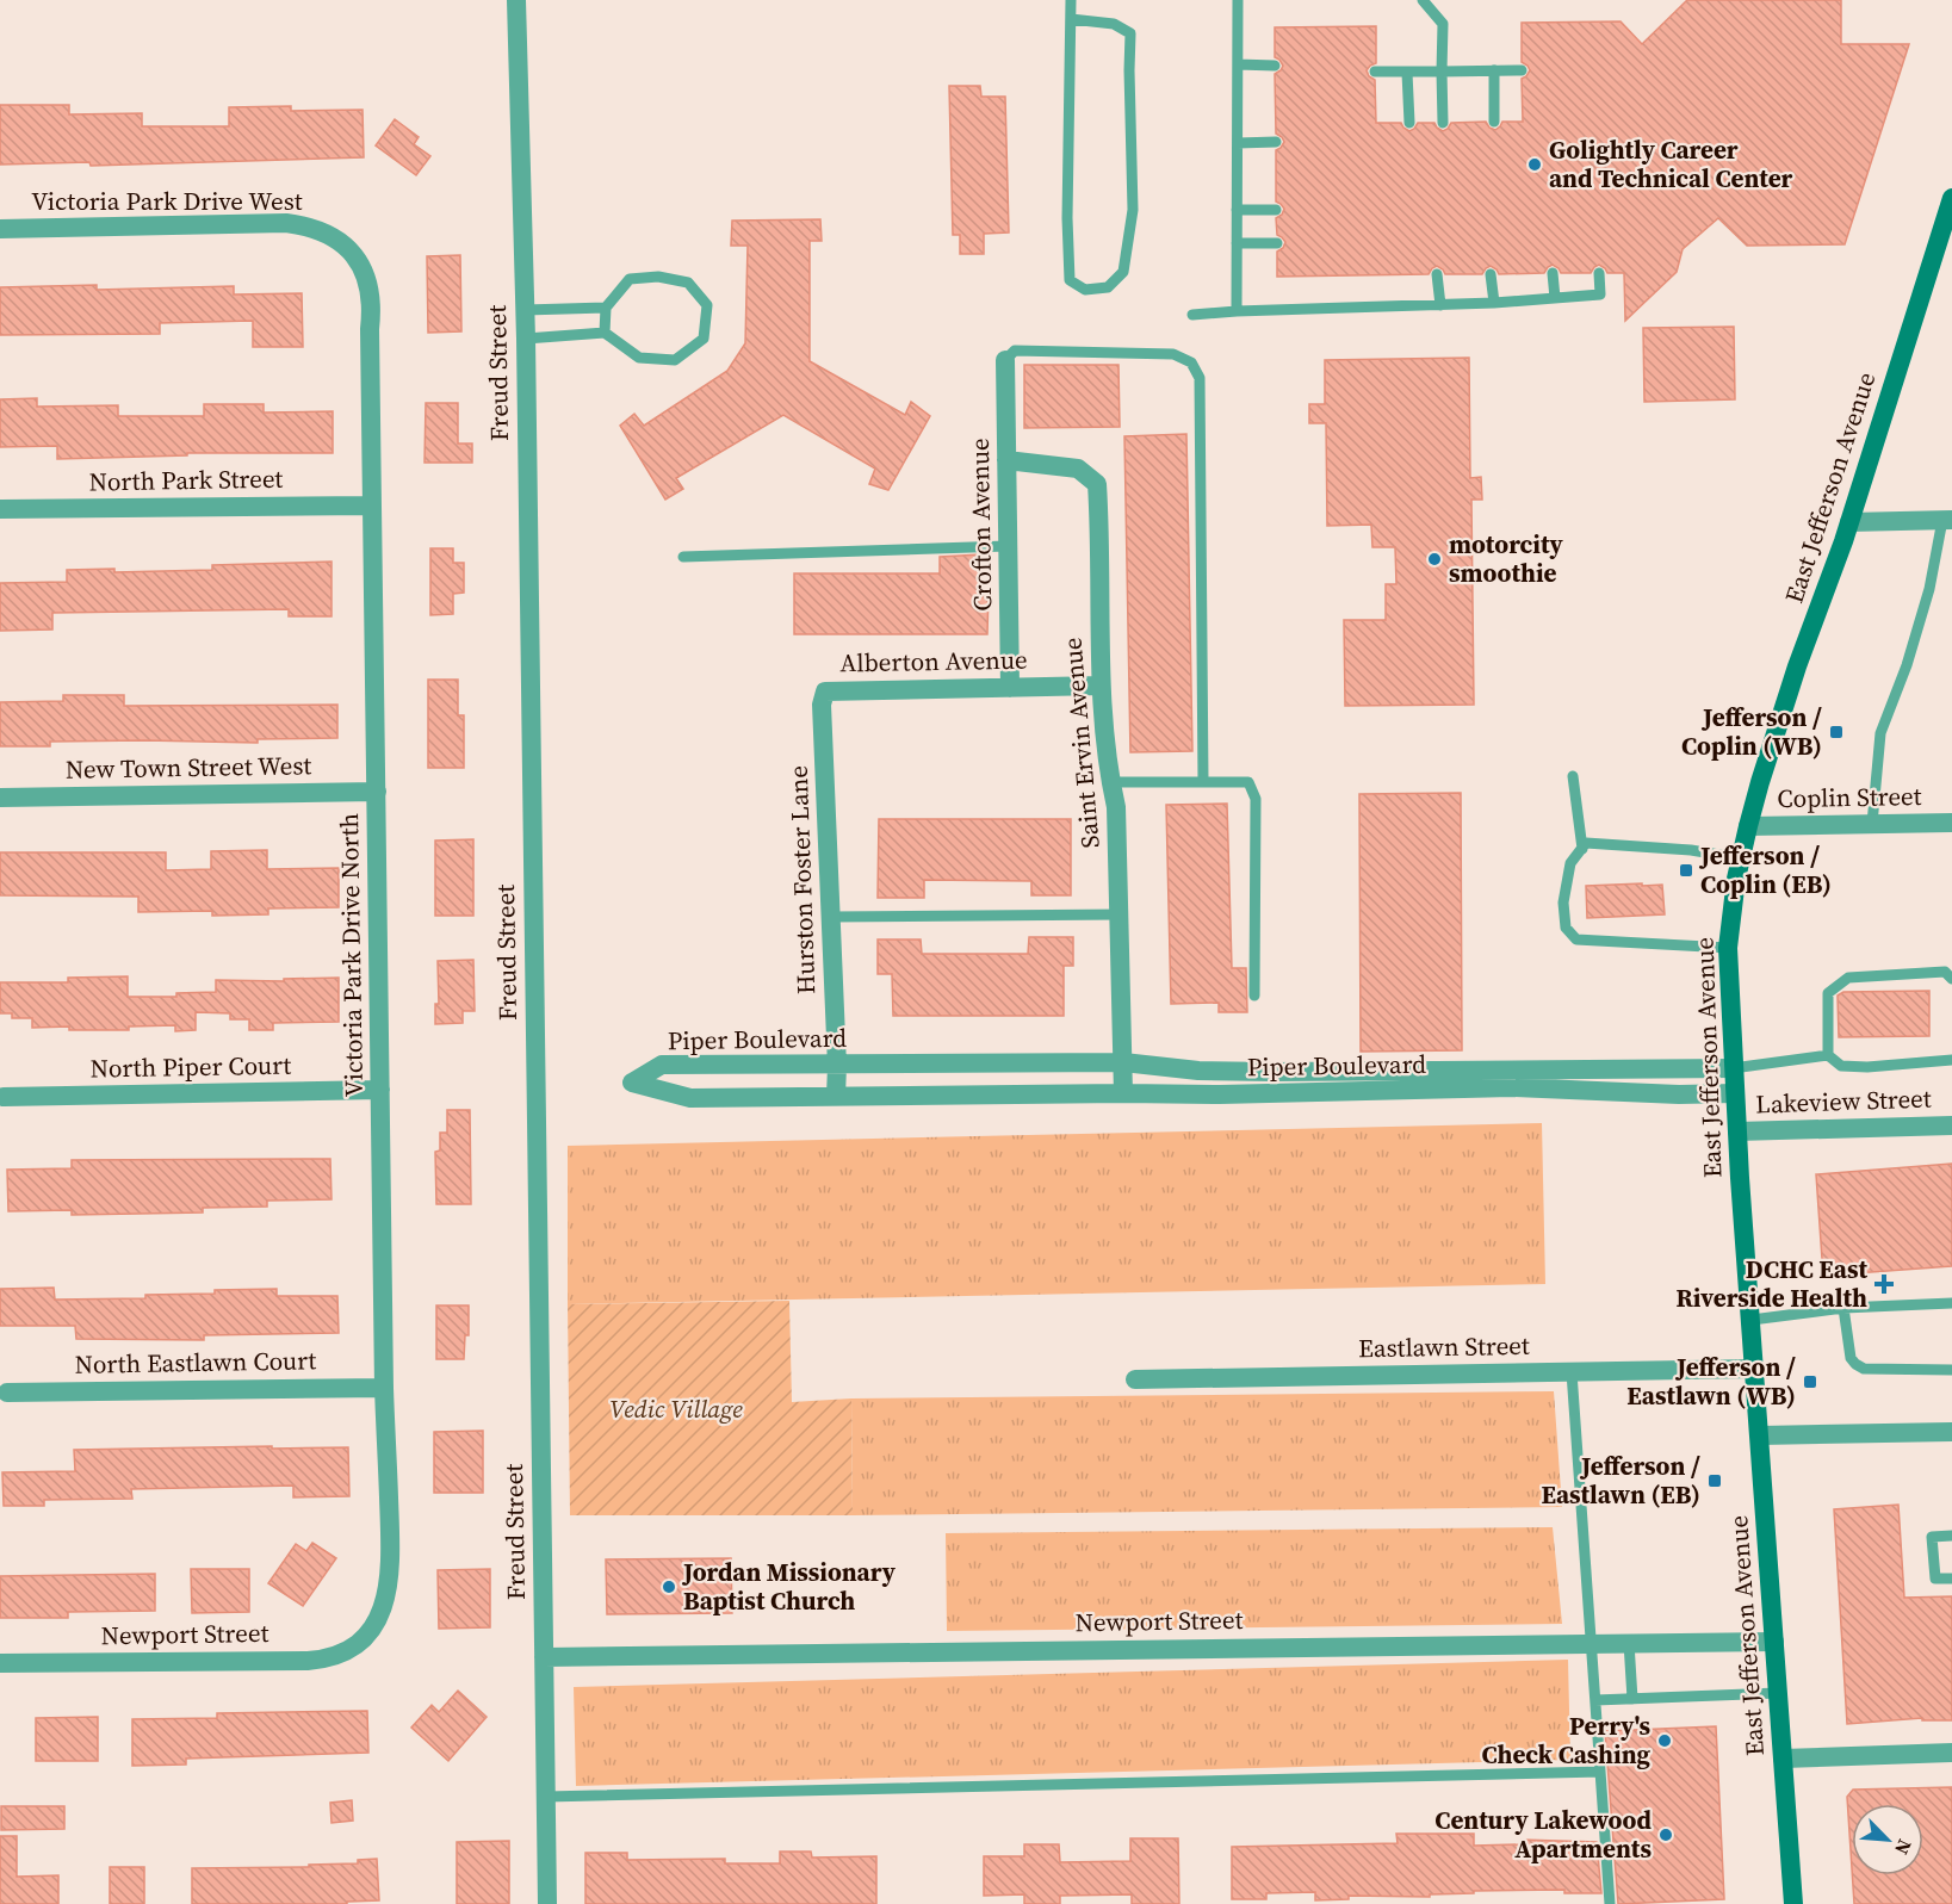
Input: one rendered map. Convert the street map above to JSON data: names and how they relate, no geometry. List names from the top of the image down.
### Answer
{
  "streets": {
    "main road": ["East Jefferson Avenue"],
    "street": [
      "Victoria Park Drive West",
      "Freud Street",
      "North Park Street",
      "Crofton Avenue",
      "Alberton Avenue",
      "Saint Ervin Avenue",
      "New Town Street West",
      "Coplin Street",
      "Hurston Foster Lane",
      "Victoria Park Drive North",
      "Piper Boulevard",
      "North Piper Court",
      "Lakeview Street",
      "Eastlawn Street",
      "North Eastlawn Court",
      "Newport Street"
    ]
  },
  "crossings": [
    ["Victoria Park Drive West", "Victoria Park Drive North"],
    ["Freud Street", "Newport Street"],
    ["North Park Street", "Victoria Park Drive North"],
    ["East Jefferson Avenue", "Coplin Street"],
    ["East Jefferson Avenue", "Piper Boulevard"],
    ["East Jefferson Avenue", "Lakeview Street"],
    ["East Jefferson Avenue", "Eastlawn Street"],
    ["East Jefferson Avenue", "Newport Street"],
    ["Crofton Avenue", "Alberton Avenue"],
    ["Crofton Avenue", "Saint Ervin Avenue"],
    ["Alberton Avenue", "Saint Ervin Avenue"],
    ["Alberton Avenue", "Hurston Foster Lane"],
    ["Saint Ervin Avenue", "Piper Boulevard"],
    ["New Town Street West", "Victoria Park Drive North"],
    ["Hurston Foster Lane", "Piper Boulevard"],
    ["Victoria Park Drive North", "North Piper Court"],
    ["Victoria Park Drive North", "North Eastlawn Court"],
    ["Victoria Park Drive North", "Newport Street"]
  ],
  "parks": ["Vedic Village"],
  "places": {
    "other": [
      "Golightly Career and Technical Center",
      "motorcity smoothie",
      "Jordan Missionary Baptist Church",
      "Perry's Check Cashing",
      "Century Lakewood Apartments"
    ],
    "transit": [
      "Jefferson / Coplin (WB)",
      "Jefferson / Coplin (EB)",
      "Jefferson / Eastlawn (WB)",
      "Jefferson / Eastlawn (EB)"
    ],
    "health": ["DCHC East Riverside Health"]
  },
  "north": "bottom right"
}
